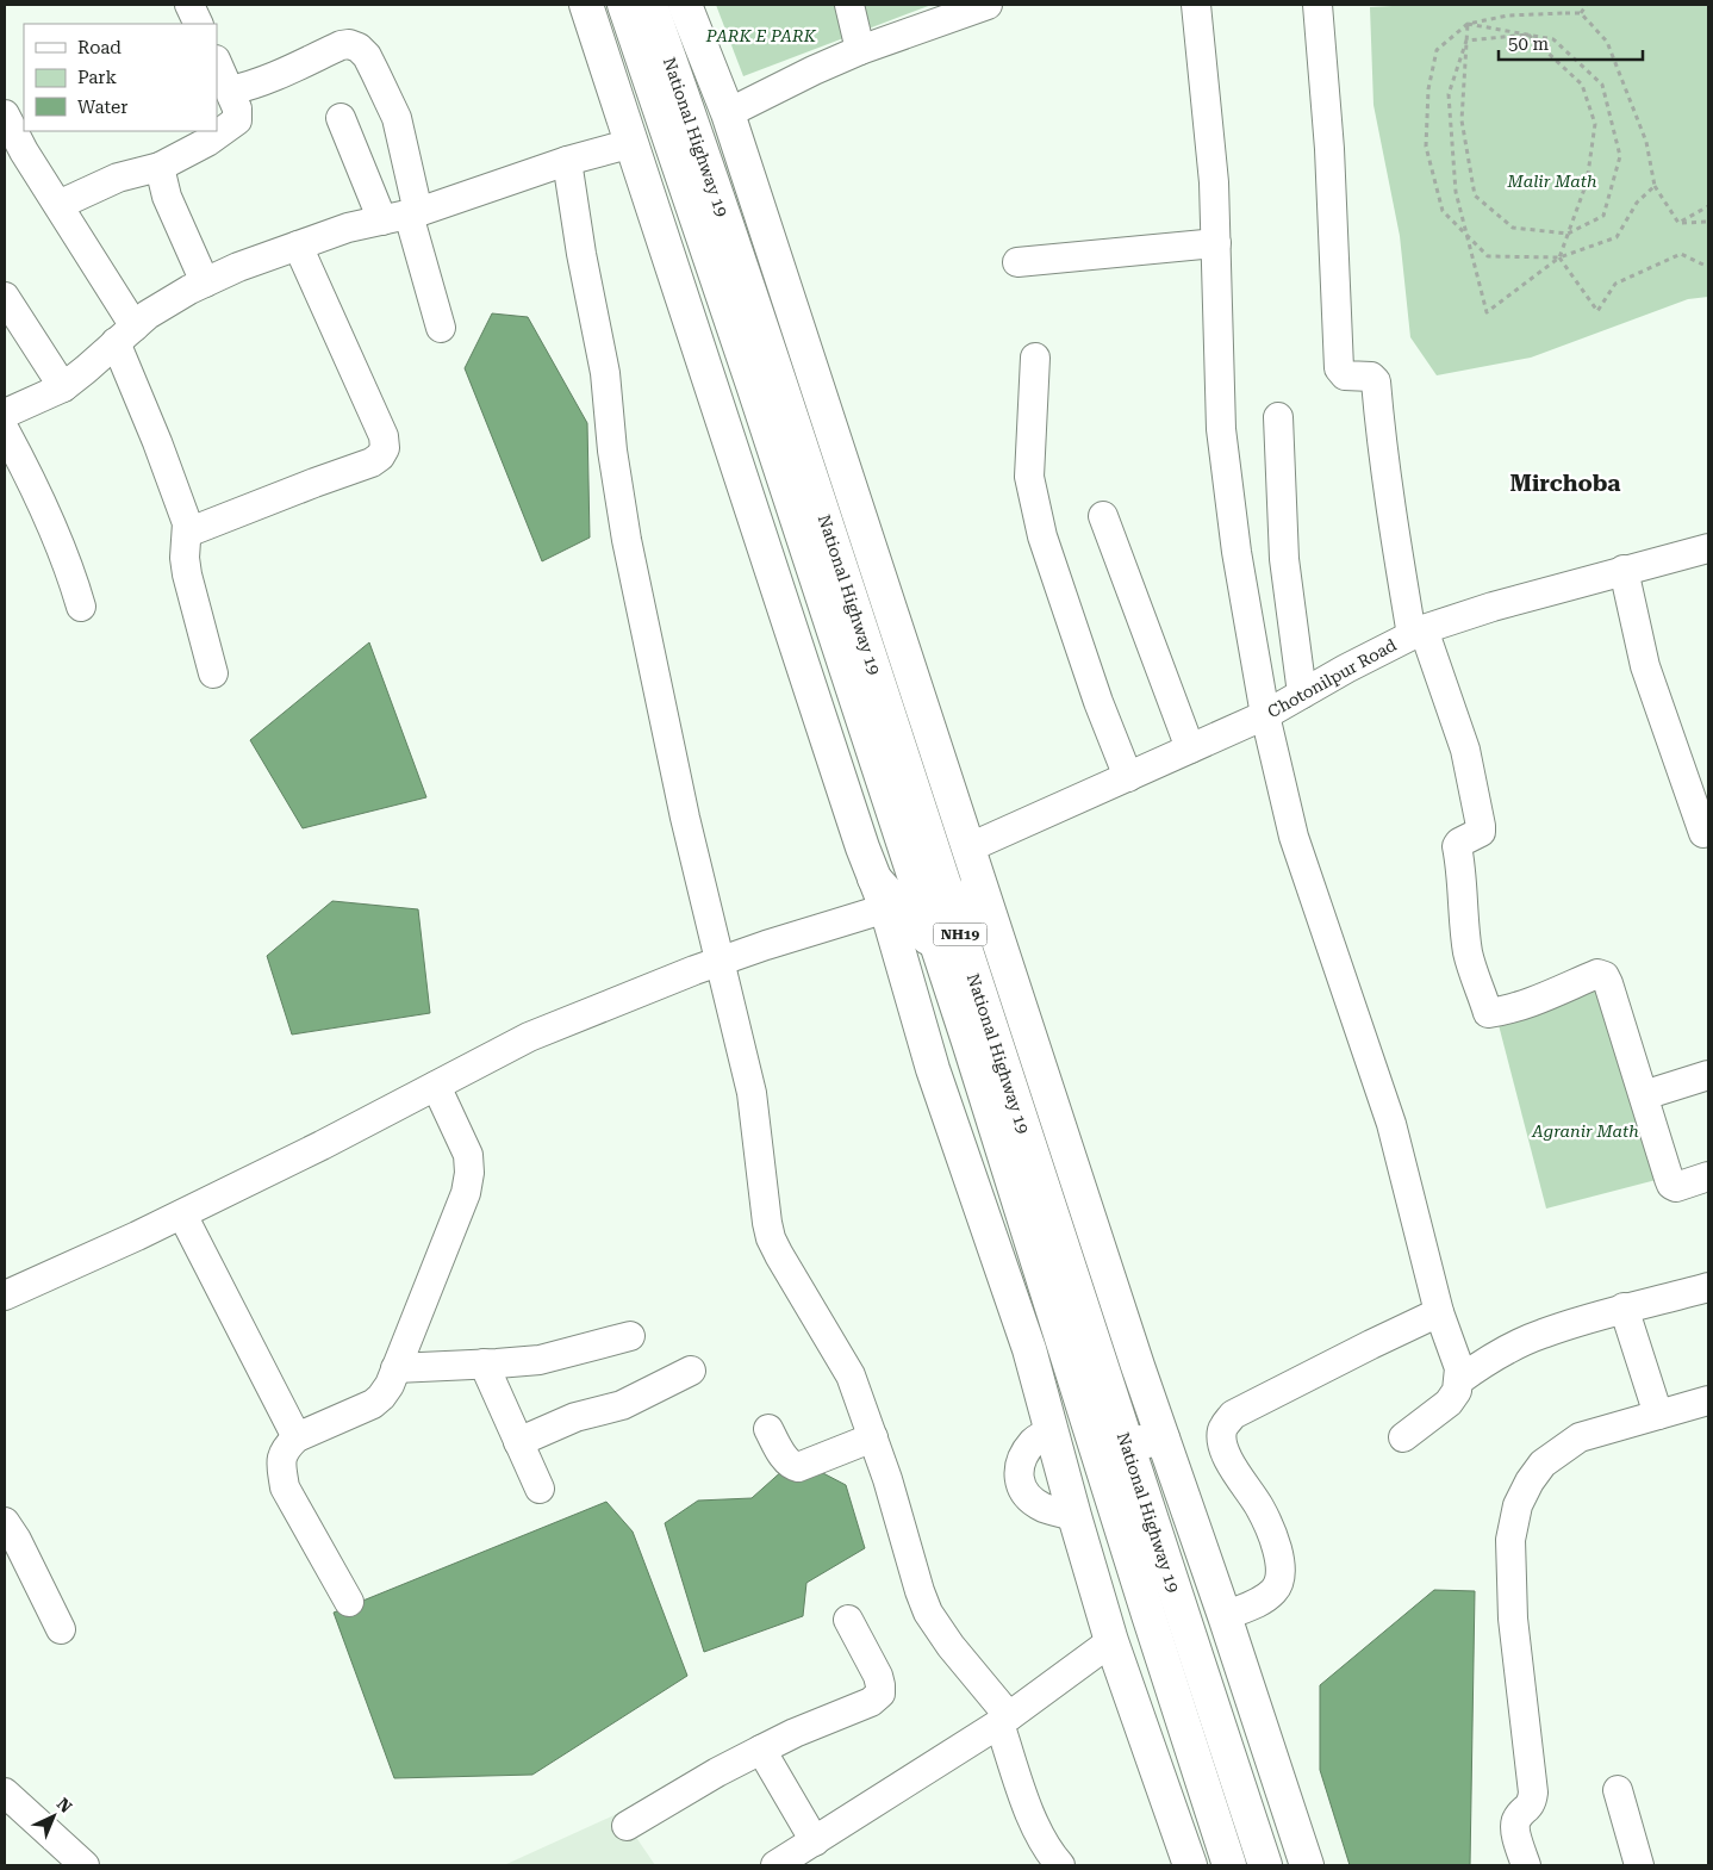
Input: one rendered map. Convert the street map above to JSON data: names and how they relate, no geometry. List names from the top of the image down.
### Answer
{
  "streets": {
    "main road": ["National Highway 19", "NH19"],
    "street": ["Chotonilpur Road"]
  },
  "crossings": [
    ["National Highway 19", "NH19"]
  ],
  "districts": ["Mirchoba"],
  "parks": ["PARK E PARK", "Malir Math", "Agranir Math"],
  "legend": ["Road", "Park", "Water"],
  "scale_bar": "50 m",
  "north": "top right"
}
